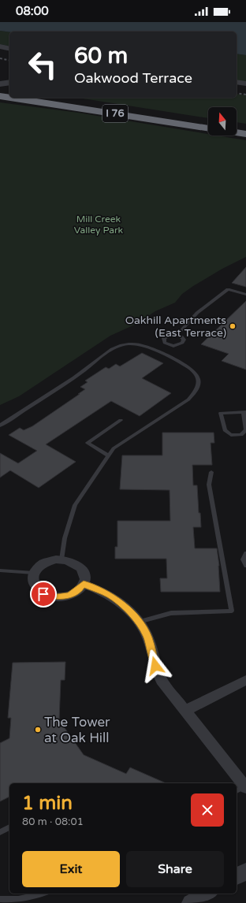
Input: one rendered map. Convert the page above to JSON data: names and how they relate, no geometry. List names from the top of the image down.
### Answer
{
  "streets": {
    "highway": ["I 76"]
  },
  "parks": ["Mill Creek Valley Park"],
  "places": ["Oakhill Apartments (East Terrace)", "The Tower at Oak Hill"],
  "north": "top",
  "page": {
    "status": "08:00",
    "turn": ["60 m", "Oakwood Terrace"],
    "heading": ["1 min", "80 m · 08:01"],
    "buttons": ["Exit", "Share"]
  }
}
